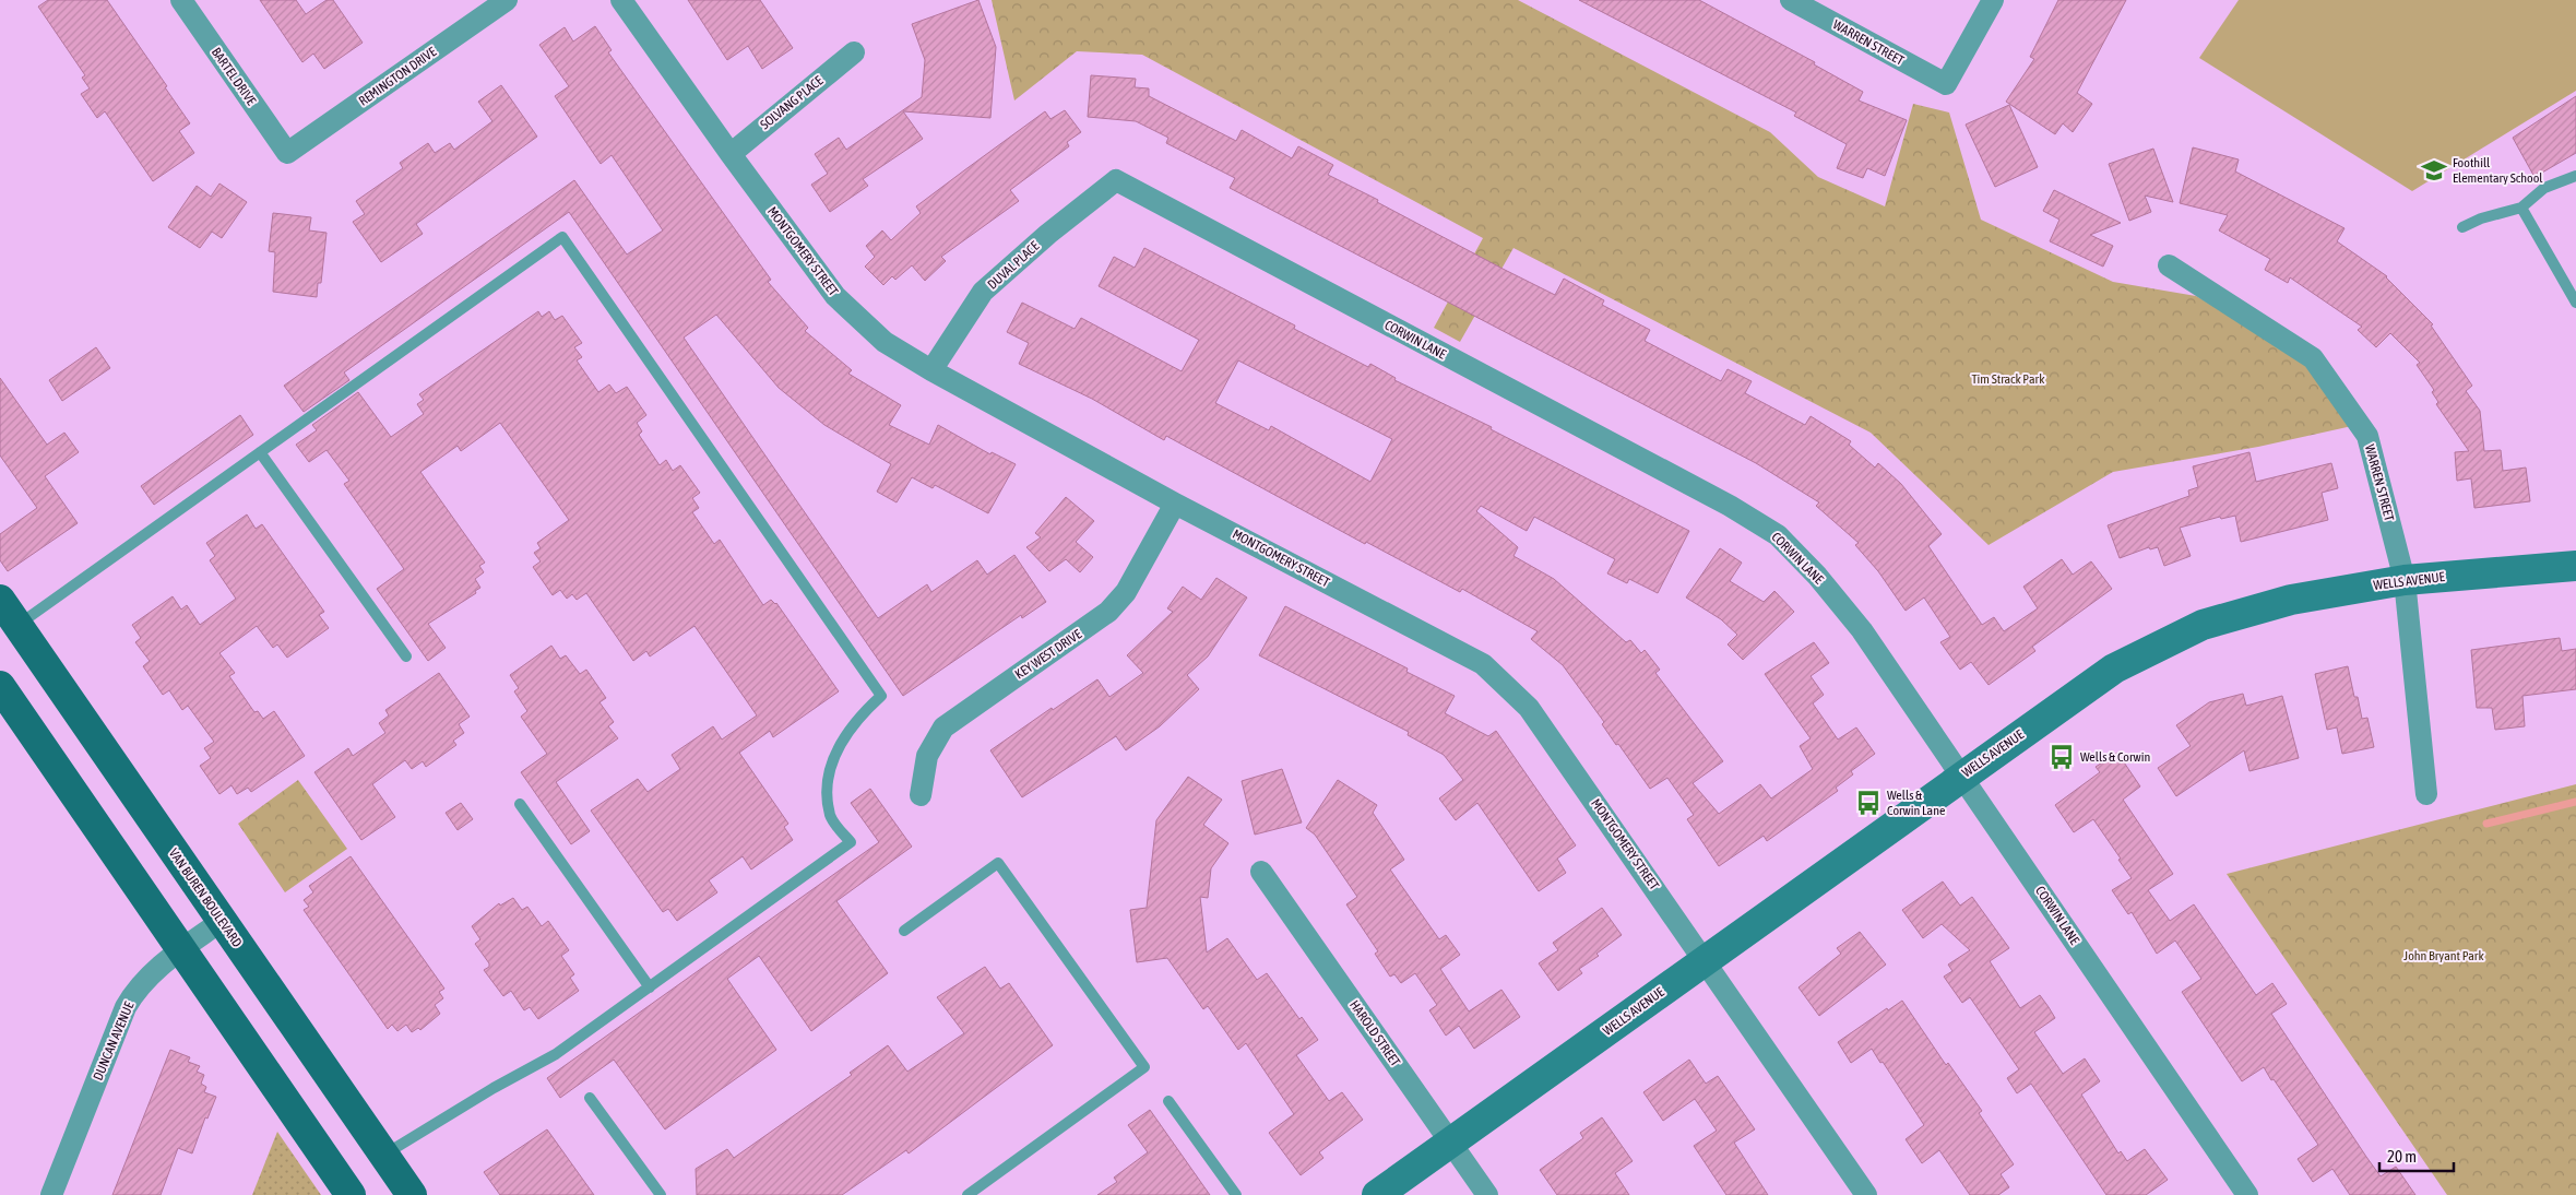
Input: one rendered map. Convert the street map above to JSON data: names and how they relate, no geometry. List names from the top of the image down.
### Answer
{
  "streets": {
    "main road": ["WELLS AVENUE", "VAN BUREN BOULEVARD"],
    "street": [
      "WARREN STREET",
      "BARTEL DRIVE",
      "REMINGTON DRIVE",
      "SOLVANG PLACE",
      "MONTGOMERY STREET",
      "DUVAL PLACE",
      "CORWIN LANE",
      "KEY WEST DRIVE",
      "HAROLD STREET",
      "DUNCAN AVENUE"
    ]
  },
  "crossings": [
    ["WARREN STREET", "WELLS AVENUE"],
    ["BARTEL DRIVE", "REMINGTON DRIVE"],
    ["SOLVANG PLACE", "MONTGOMERY STREET"],
    ["MONTGOMERY STREET", "DUVAL PLACE"],
    ["MONTGOMERY STREET", "WELLS AVENUE"],
    ["MONTGOMERY STREET", "KEY WEST DRIVE"],
    ["DUVAL PLACE", "CORWIN LANE"],
    ["CORWIN LANE", "WELLS AVENUE"],
    ["WELLS AVENUE", "HAROLD STREET"],
    ["VAN BUREN BOULEVARD", "DUNCAN AVENUE"]
  ],
  "parks": ["Tim Strack Park", "John Bryant Park"],
  "places": {
    "school or university": ["Foothill Elementary School"],
    "bus stop": ["Wells & Corwin", "Wells & Corwin Lane"]
  },
  "scale_bar": "20 m"
}
